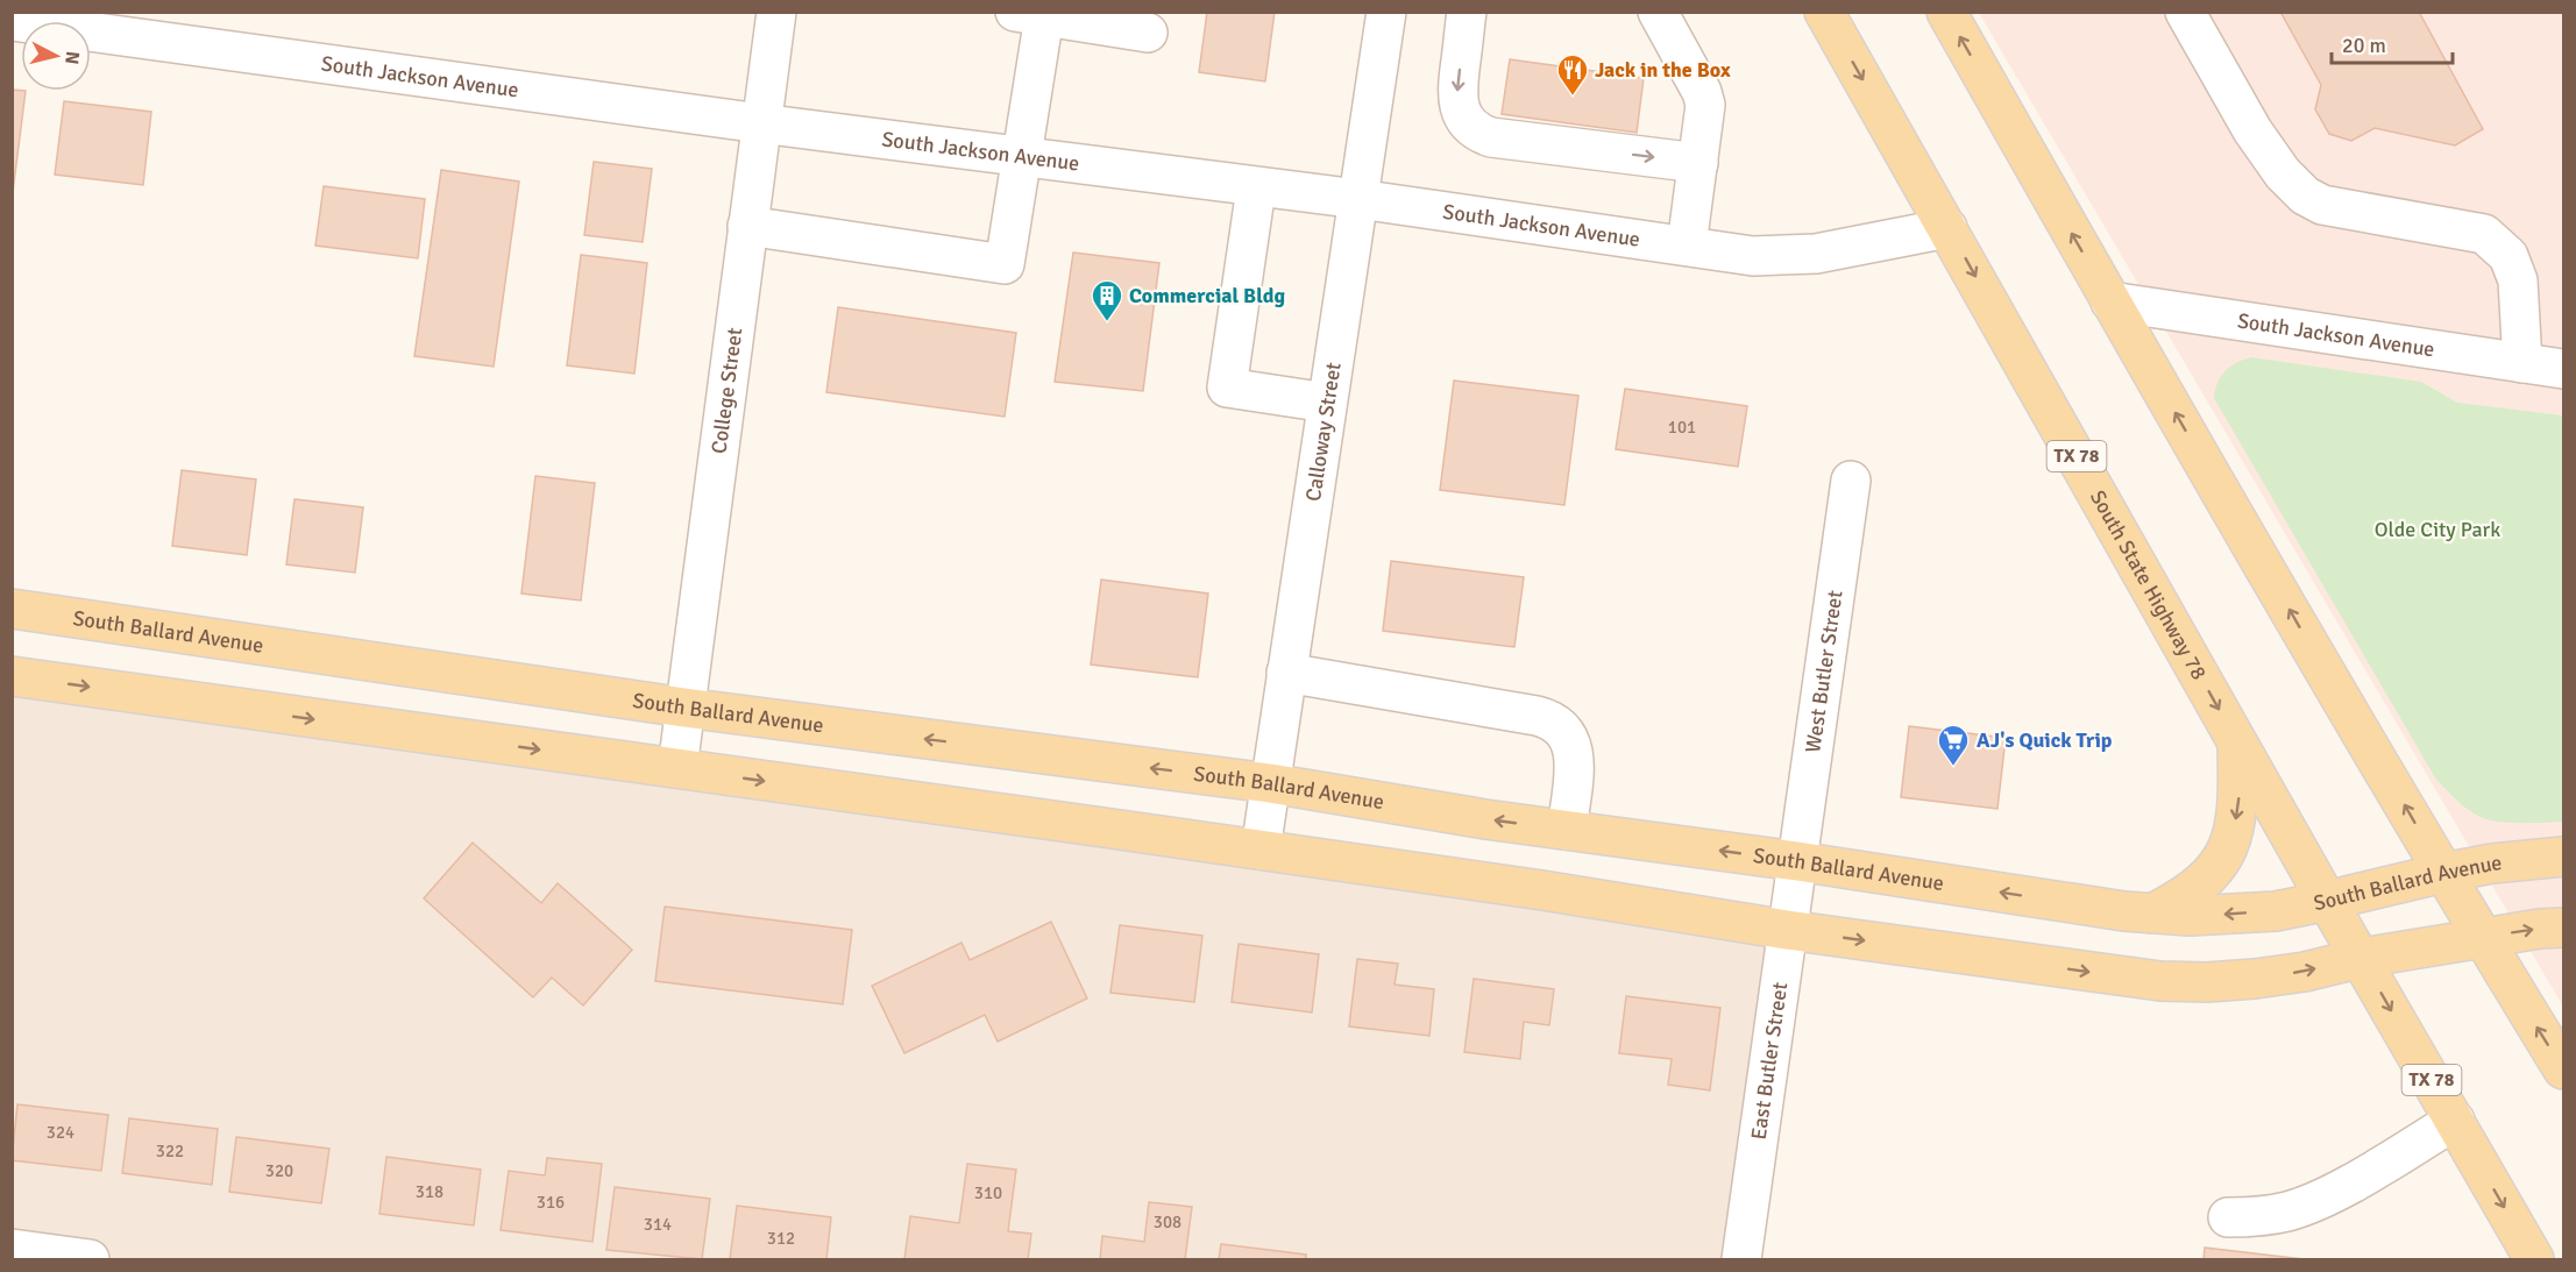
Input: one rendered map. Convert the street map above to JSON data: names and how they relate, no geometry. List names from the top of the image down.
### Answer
{
  "streets": {
    "main road": ["TX 78", "South State Highway 78", "South Ballard Avenue"],
    "street": [
      "South Jackson Avenue",
      "College Street",
      "Calloway Street",
      "West Butler Street",
      "East Butler Street"
    ]
  },
  "crossings": [
    ["South Jackson Avenue", "College Street"],
    ["South Jackson Avenue", "Calloway Street"],
    ["South Jackson Avenue", "South State Highway 78"],
    ["College Street", "South Ballard Avenue"],
    ["Calloway Street", "South Ballard Avenue"],
    ["TX 78", "South State Highway 78"],
    ["TX 78", "South Ballard Avenue"],
    ["South State Highway 78", "South Ballard Avenue"],
    ["South Ballard Avenue", "West Butler Street"],
    ["South Ballard Avenue", "East Butler Street"],
    ["West Butler Street", "East Butler Street"]
  ],
  "parks": ["Olde City Park"],
  "places": {
    "restaurant": ["Jack in the Box"],
    "building": ["Commercial Bldg"],
    "supermarket": ["AJ's Quick Trip"]
  },
  "house_numbers": [
    "101",
    "324",
    "322",
    "320",
    "318",
    "310",
    "316",
    "308",
    "314",
    "312"
  ],
  "scale_bar": "20 m",
  "north": "right"
}
